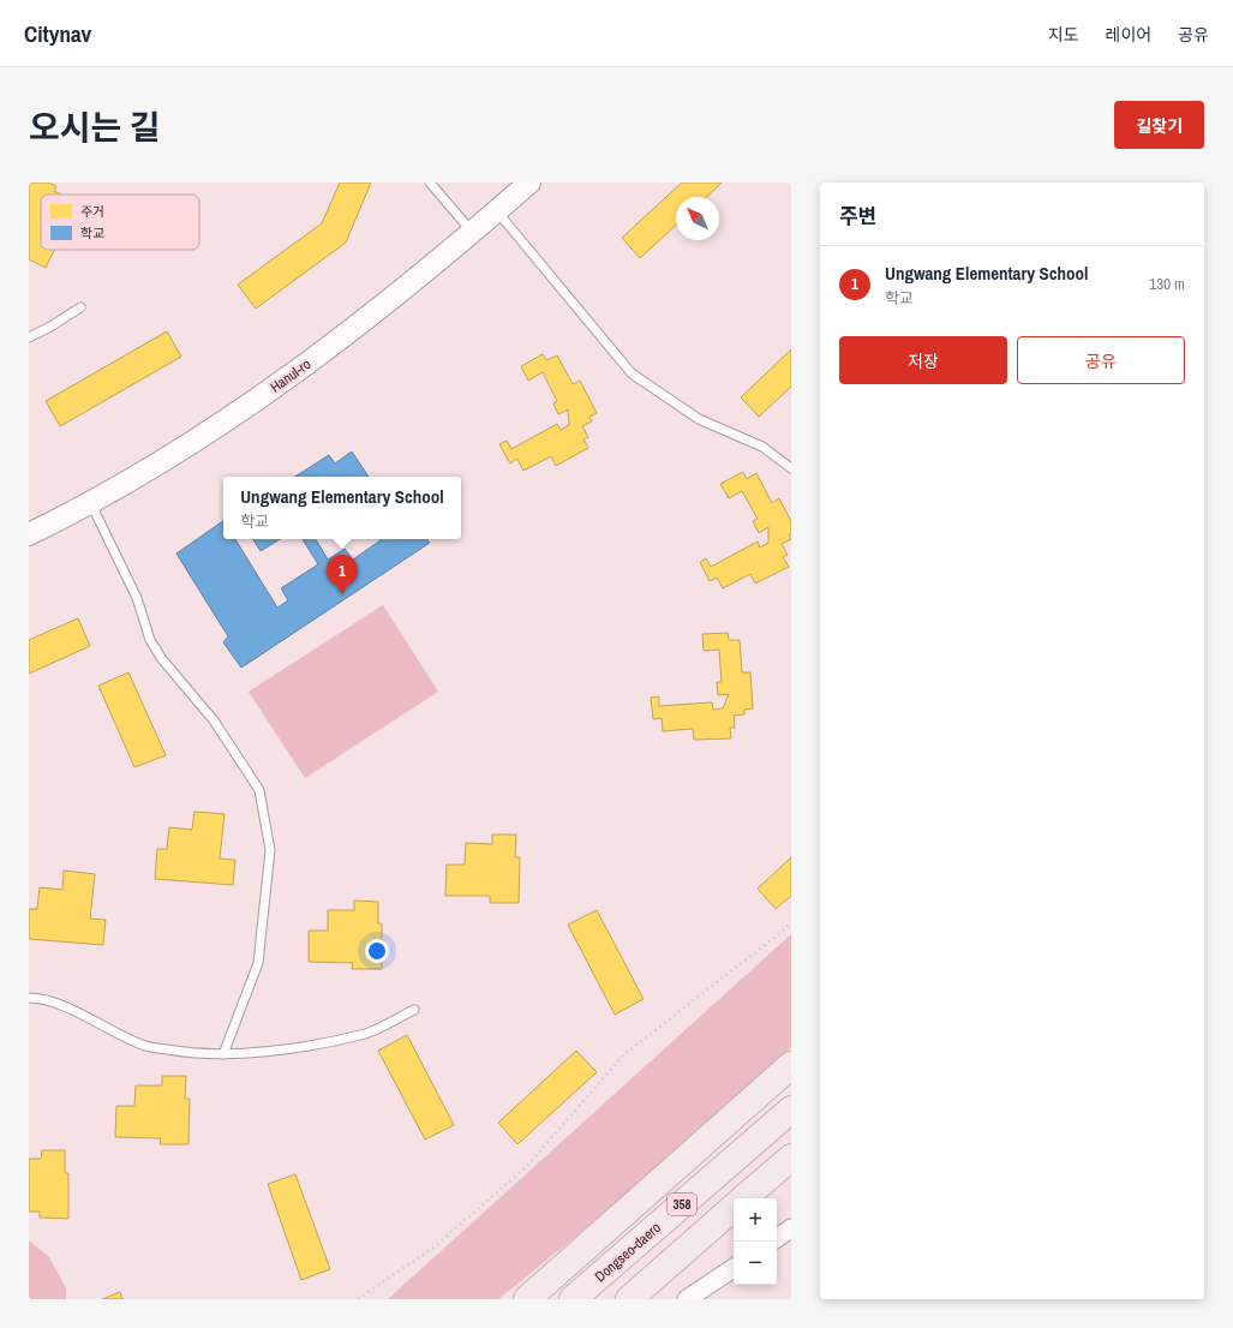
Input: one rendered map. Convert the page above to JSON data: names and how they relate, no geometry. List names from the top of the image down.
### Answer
{
  "streets": {
    "highway": ["358", "Dongseo-daero"],
    "street": ["Hanul-ro"]
  },
  "legend": ["주거", "학교"],
  "north": "top left",
  "page": {
    "header": "Citynav",
    "nav": ["지도", "레이어", "공유"],
    "title": "오시는 길",
    "buttons": [
      "길찾기",
      ["저장", "공유"]
    ],
    "heading": "주변",
    "list": [
      {
        "mark": "1",
        "name": "Ungwang Elementary School",
        "note": "학교",
        "value": "130 m"
      }
    ],
    "popup": ["Ungwang Elementary School", "학교"],
    "pins": "1",
    "map_buttons": ["+", "−"]
  }
}
